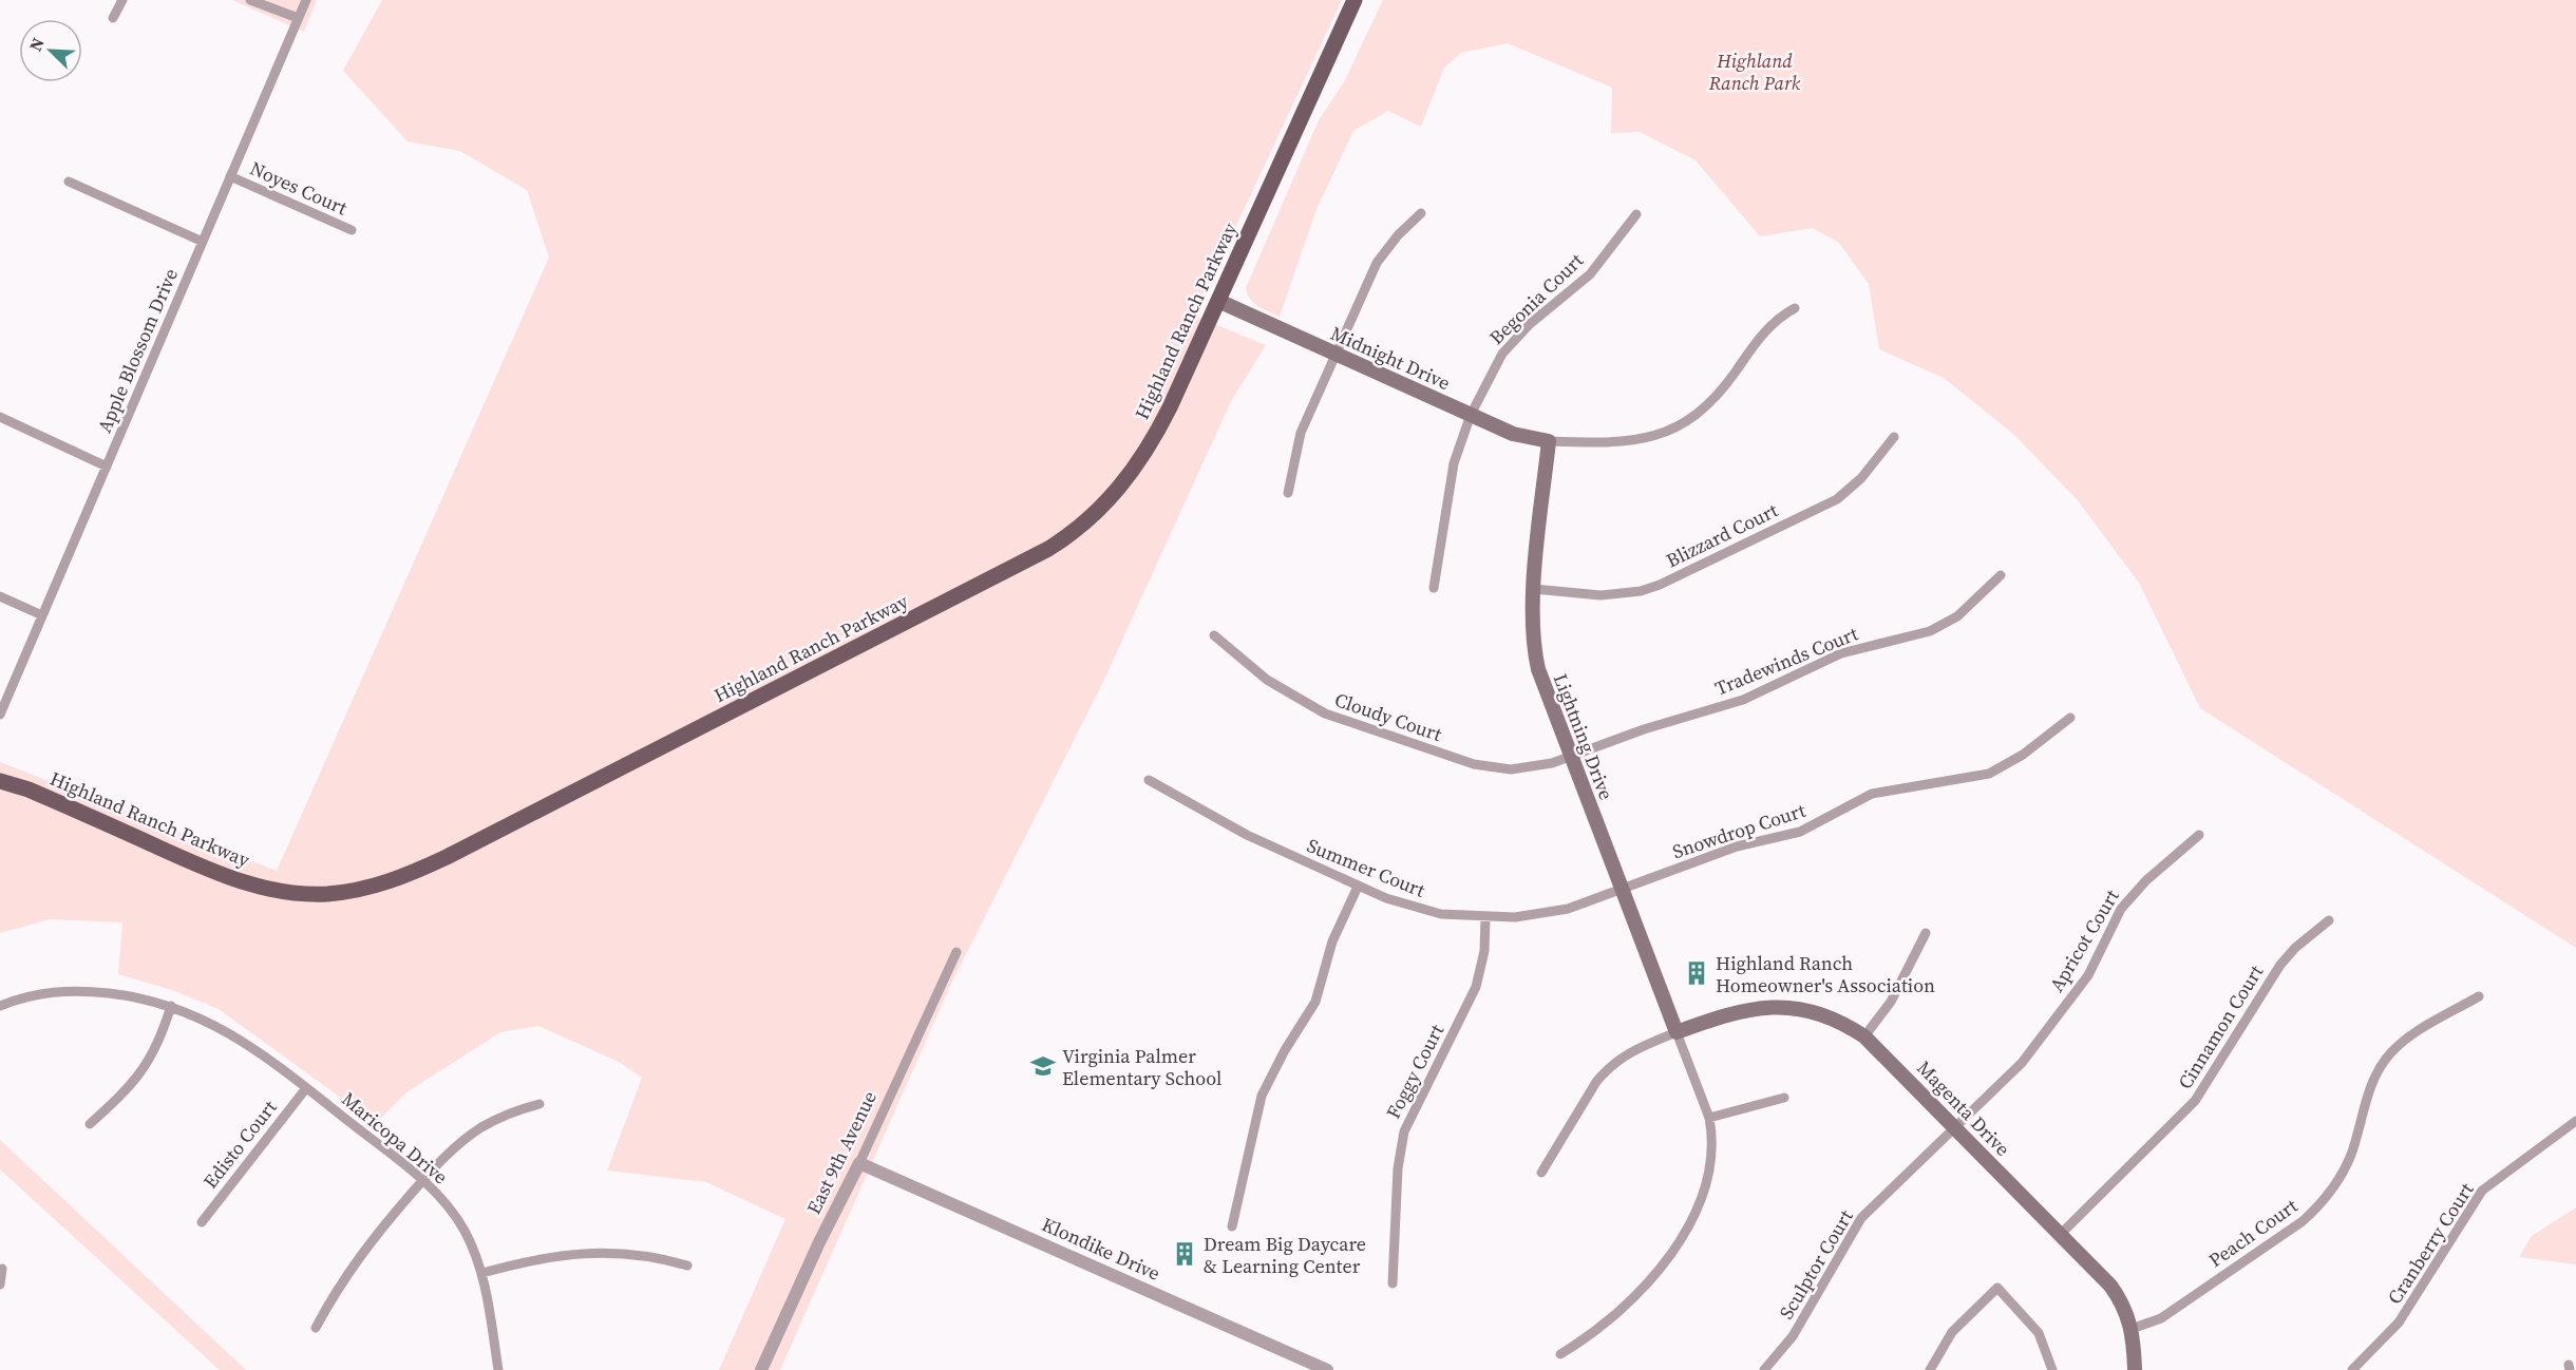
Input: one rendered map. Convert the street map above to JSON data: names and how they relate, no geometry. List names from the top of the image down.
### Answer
{
  "streets": {
    "main road": [
      "Highland Ranch Parkway",
      "Midnight Drive",
      "Lightning Drive",
      "Magenta Drive"
    ],
    "street": [
      "Noyes Court",
      "Begonia Court",
      "Apple Blossom Drive",
      "Blizzard Court",
      "Tradewinds Court",
      "Cloudy Court",
      "Snowdrop Court",
      "Summer Court",
      "Apricot Court",
      "Cinnamon Court",
      "Foggy Court",
      "Maricopa Drive",
      "Edisto Court",
      "East 9th Avenue",
      "Peach Court",
      "Cranberry Court",
      "Klondike Drive",
      "Sculptor Court"
    ]
  },
  "crossings": [
    ["Noyes Court", "Apple Blossom Drive"],
    ["Begonia Court", "Midnight Drive"],
    ["Highland Ranch Parkway", "Midnight Drive"],
    ["Midnight Drive", "Lightning Drive"],
    ["Blizzard Court", "Lightning Drive"],
    ["Tradewinds Court", "Cloudy Court"],
    ["Tradewinds Court", "Lightning Drive"],
    ["Cloudy Court", "Lightning Drive"],
    ["Lightning Drive", "Snowdrop Court"],
    ["Lightning Drive", "Summer Court"],
    ["Lightning Drive", "Magenta Drive"],
    ["Snowdrop Court", "Summer Court"],
    ["Summer Court", "Foggy Court"],
    ["Apricot Court", "Magenta Drive"],
    ["Apricot Court", "Sculptor Court"],
    ["Cinnamon Court", "Magenta Drive"],
    ["Magenta Drive", "Peach Court"],
    ["Magenta Drive", "Sculptor Court"],
    ["Maricopa Drive", "Edisto Court"],
    ["East 9th Avenue", "Klondike Drive"]
  ],
  "parks": ["Highland Ranch Park"],
  "places": {
    "building": ["Highland Ranch Homeowner's Association", "Dream Big Daycare & Learning Center"],
    "school or university": ["Virginia Palmer Elementary School"]
  },
  "north": "top left"
}
